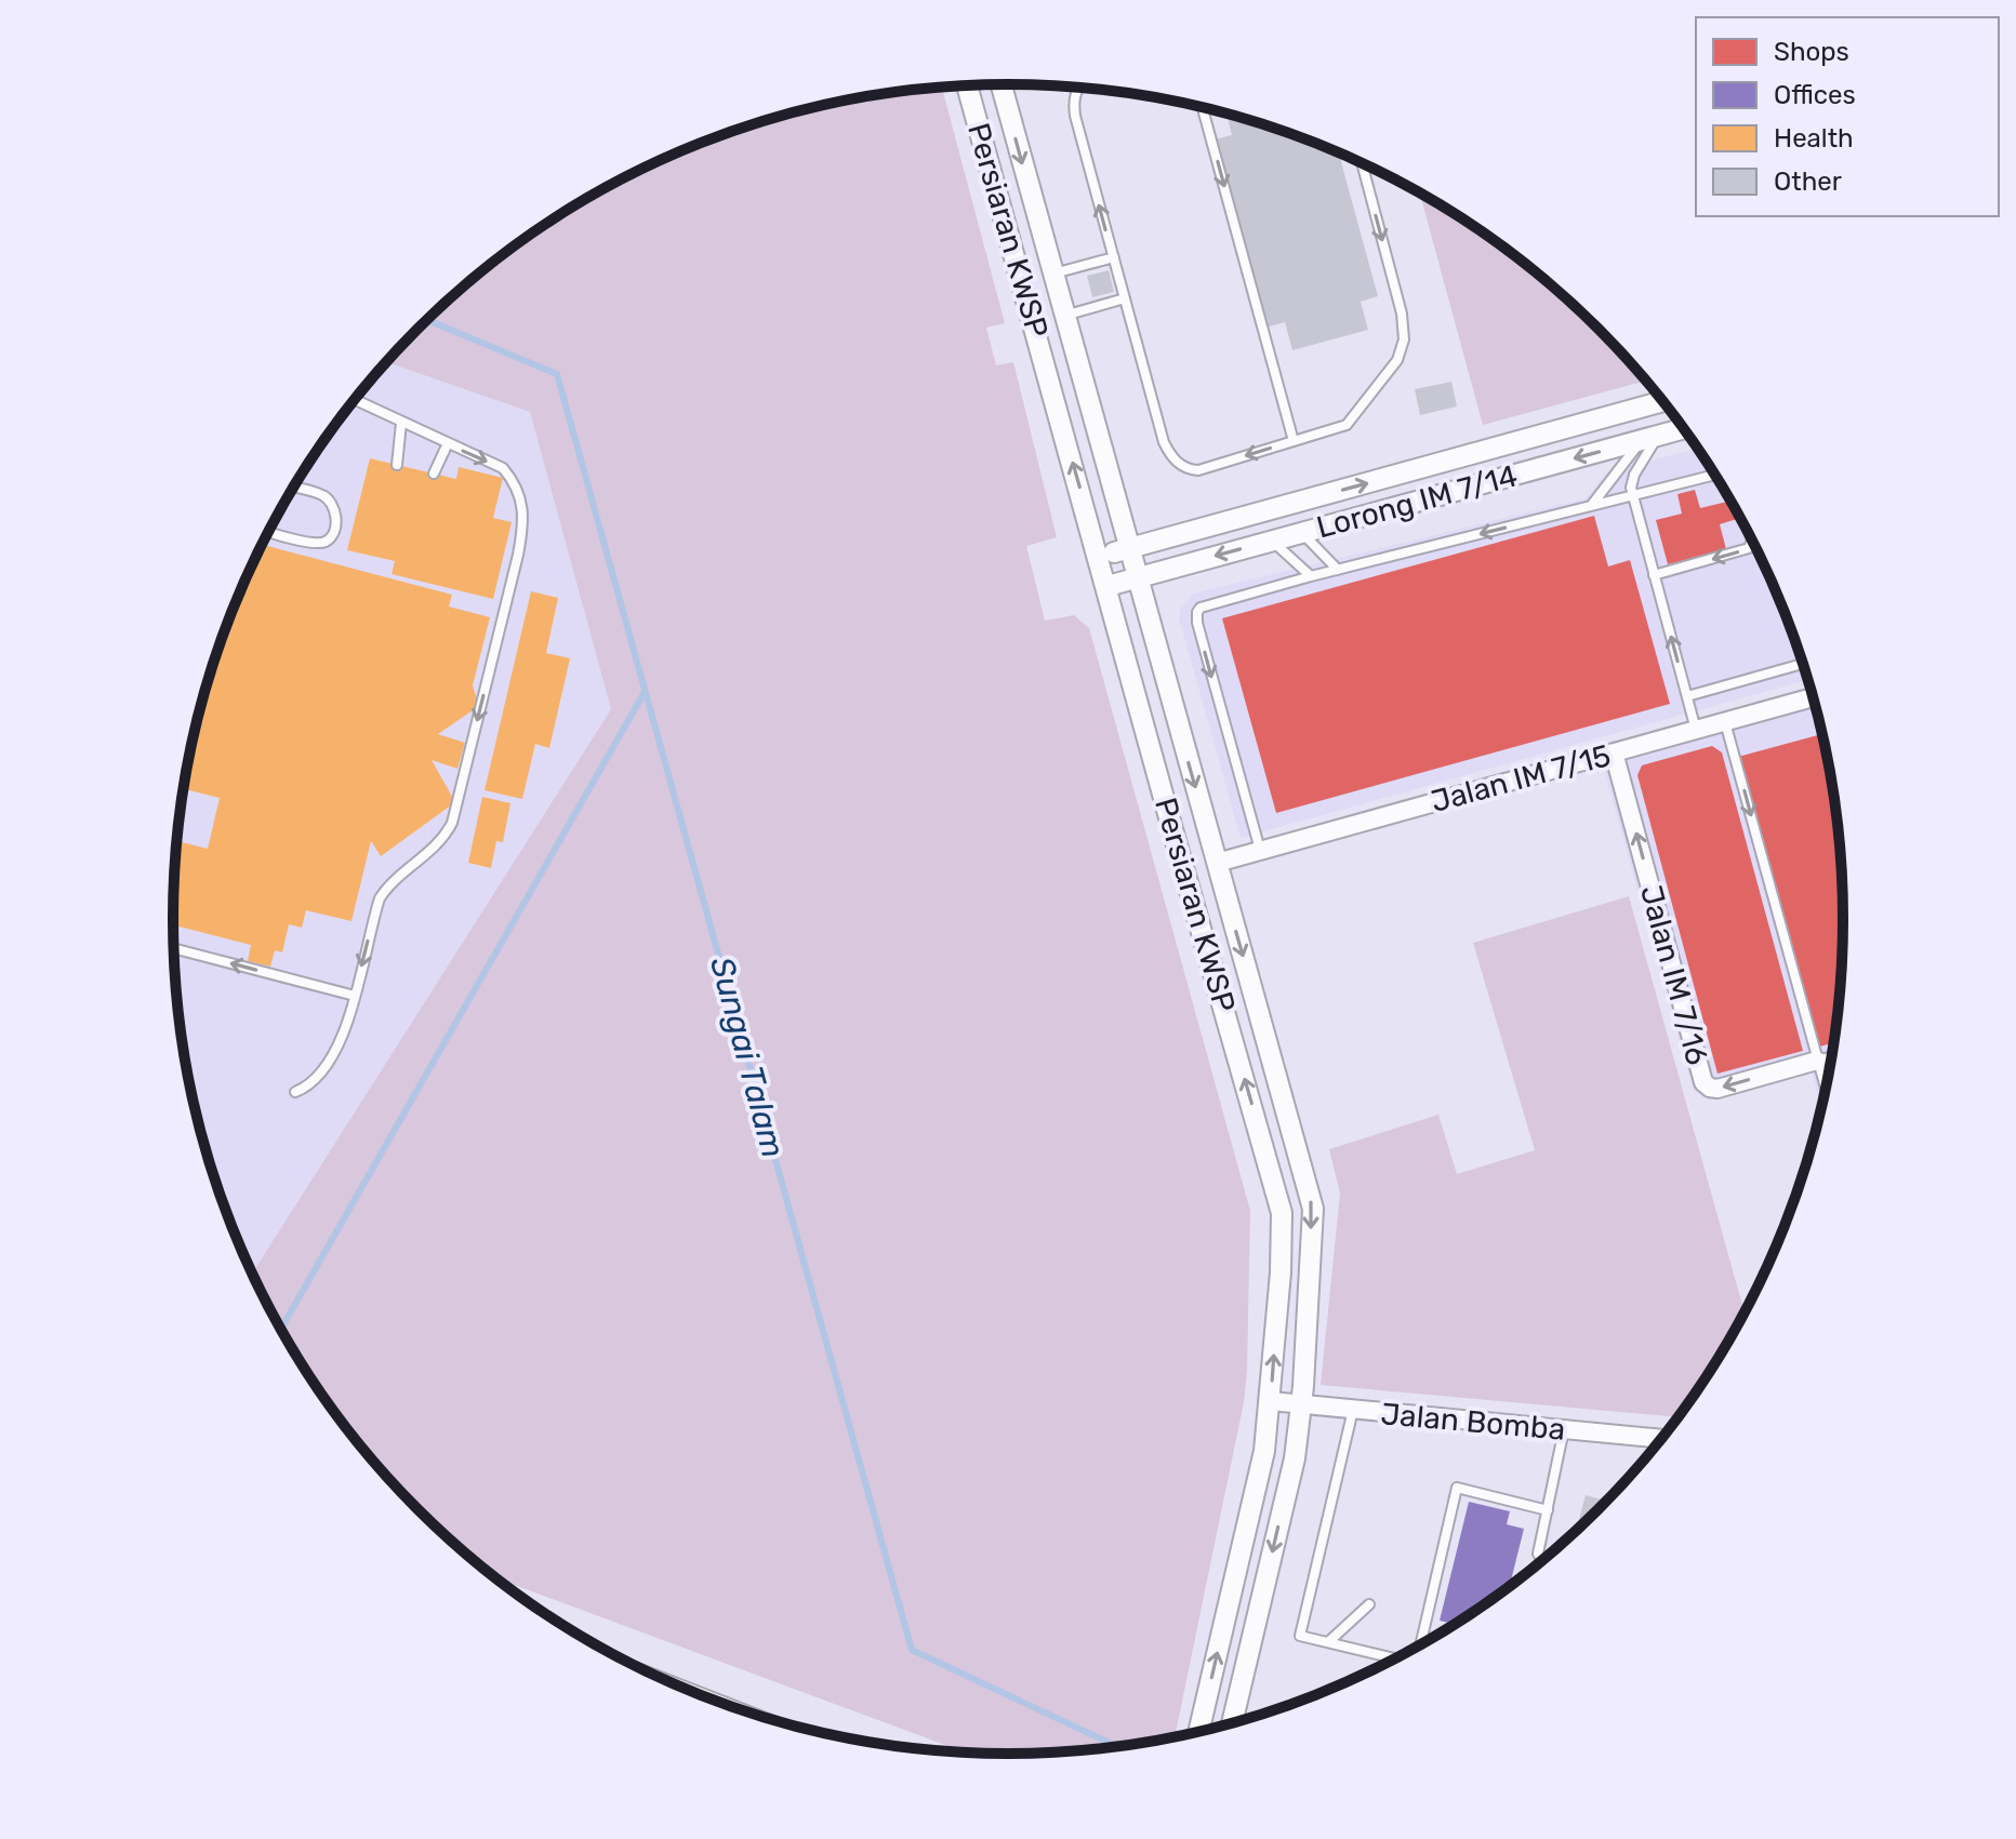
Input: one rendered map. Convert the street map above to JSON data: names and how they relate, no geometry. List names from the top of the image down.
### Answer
{
  "streets": {
    "street": [
      "Persiaran KWSP",
      "Lorong IM 7/14",
      "Jalan IM 7/15",
      "Jalan IM 7/16",
      "Jalan Bomba"
    ]
  },
  "crossings": [
    ["Persiaran KWSP", "Lorong IM 7/14"],
    ["Persiaran KWSP", "Jalan IM 7/15"],
    ["Persiaran KWSP", "Jalan Bomba"],
    ["Jalan IM 7/15", "Jalan IM 7/16"]
  ],
  "one_way": ["Jalan IM 7/16"],
  "water": ["Sungai Talam"],
  "legend": [
    "Shops",
    "Offices",
    "Health",
    "Other"
  ]
}
